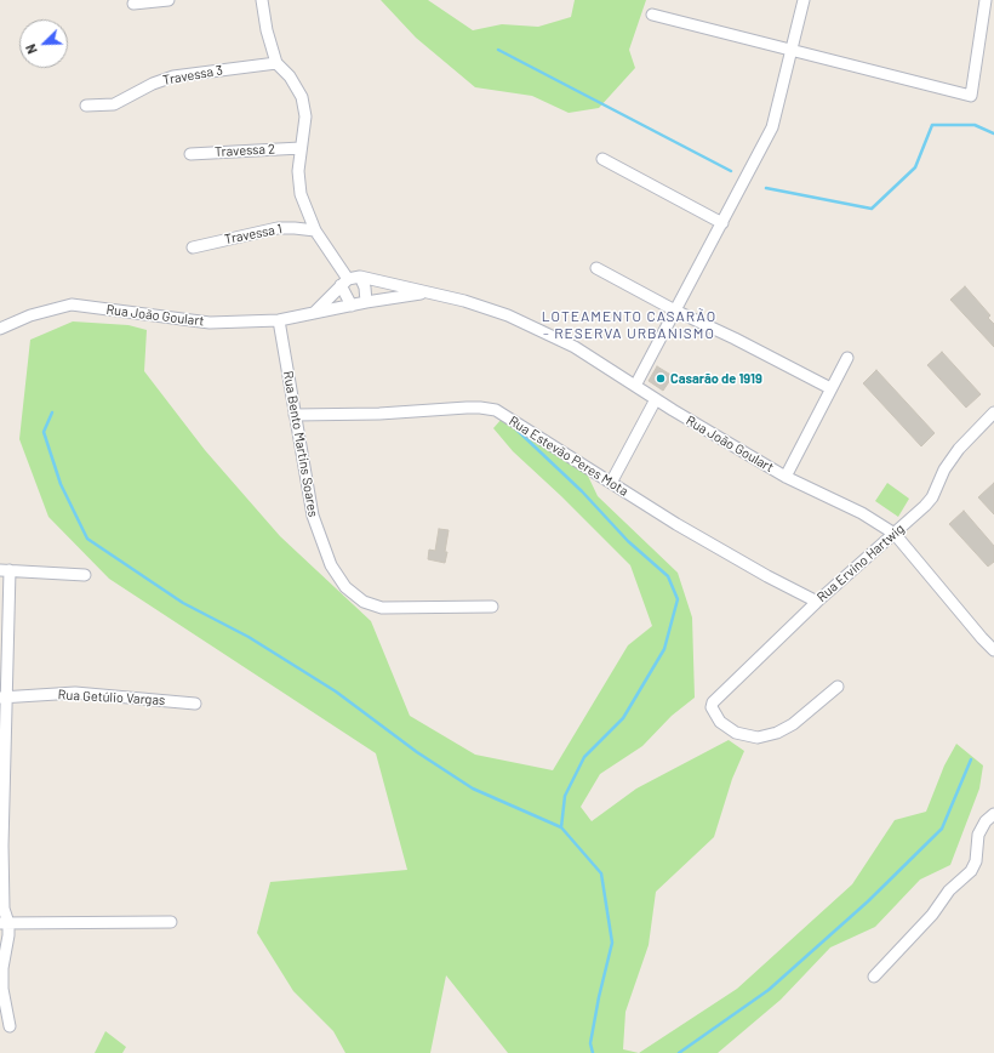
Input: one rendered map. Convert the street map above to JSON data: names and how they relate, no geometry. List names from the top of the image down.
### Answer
{
  "streets": {
    "street": [
      "Travessa 3",
      "Travessa 2",
      "Travessa 1",
      "Rua João Goulart",
      "Rua Bento Martins Soares",
      "Rua Estevão Peres Mota",
      "Rua Ervino Hartwig",
      "Rua Getúlio Vargas"
    ]
  },
  "crossings": [
    ["Rua João Goulart", "Rua Bento Martins Soares"],
    ["Rua João Goulart", "Rua Ervino Hartwig"],
    ["Rua Bento Martins Soares", "Rua Estevão Peres Mota"],
    ["Rua Estevão Peres Mota", "Rua Ervino Hartwig"]
  ],
  "districts": ["LOTEAMENTO CASARÃO - RESERVA URBANISMO"],
  "places": ["Casarão de 1919"],
  "north": "bottom left"
}
